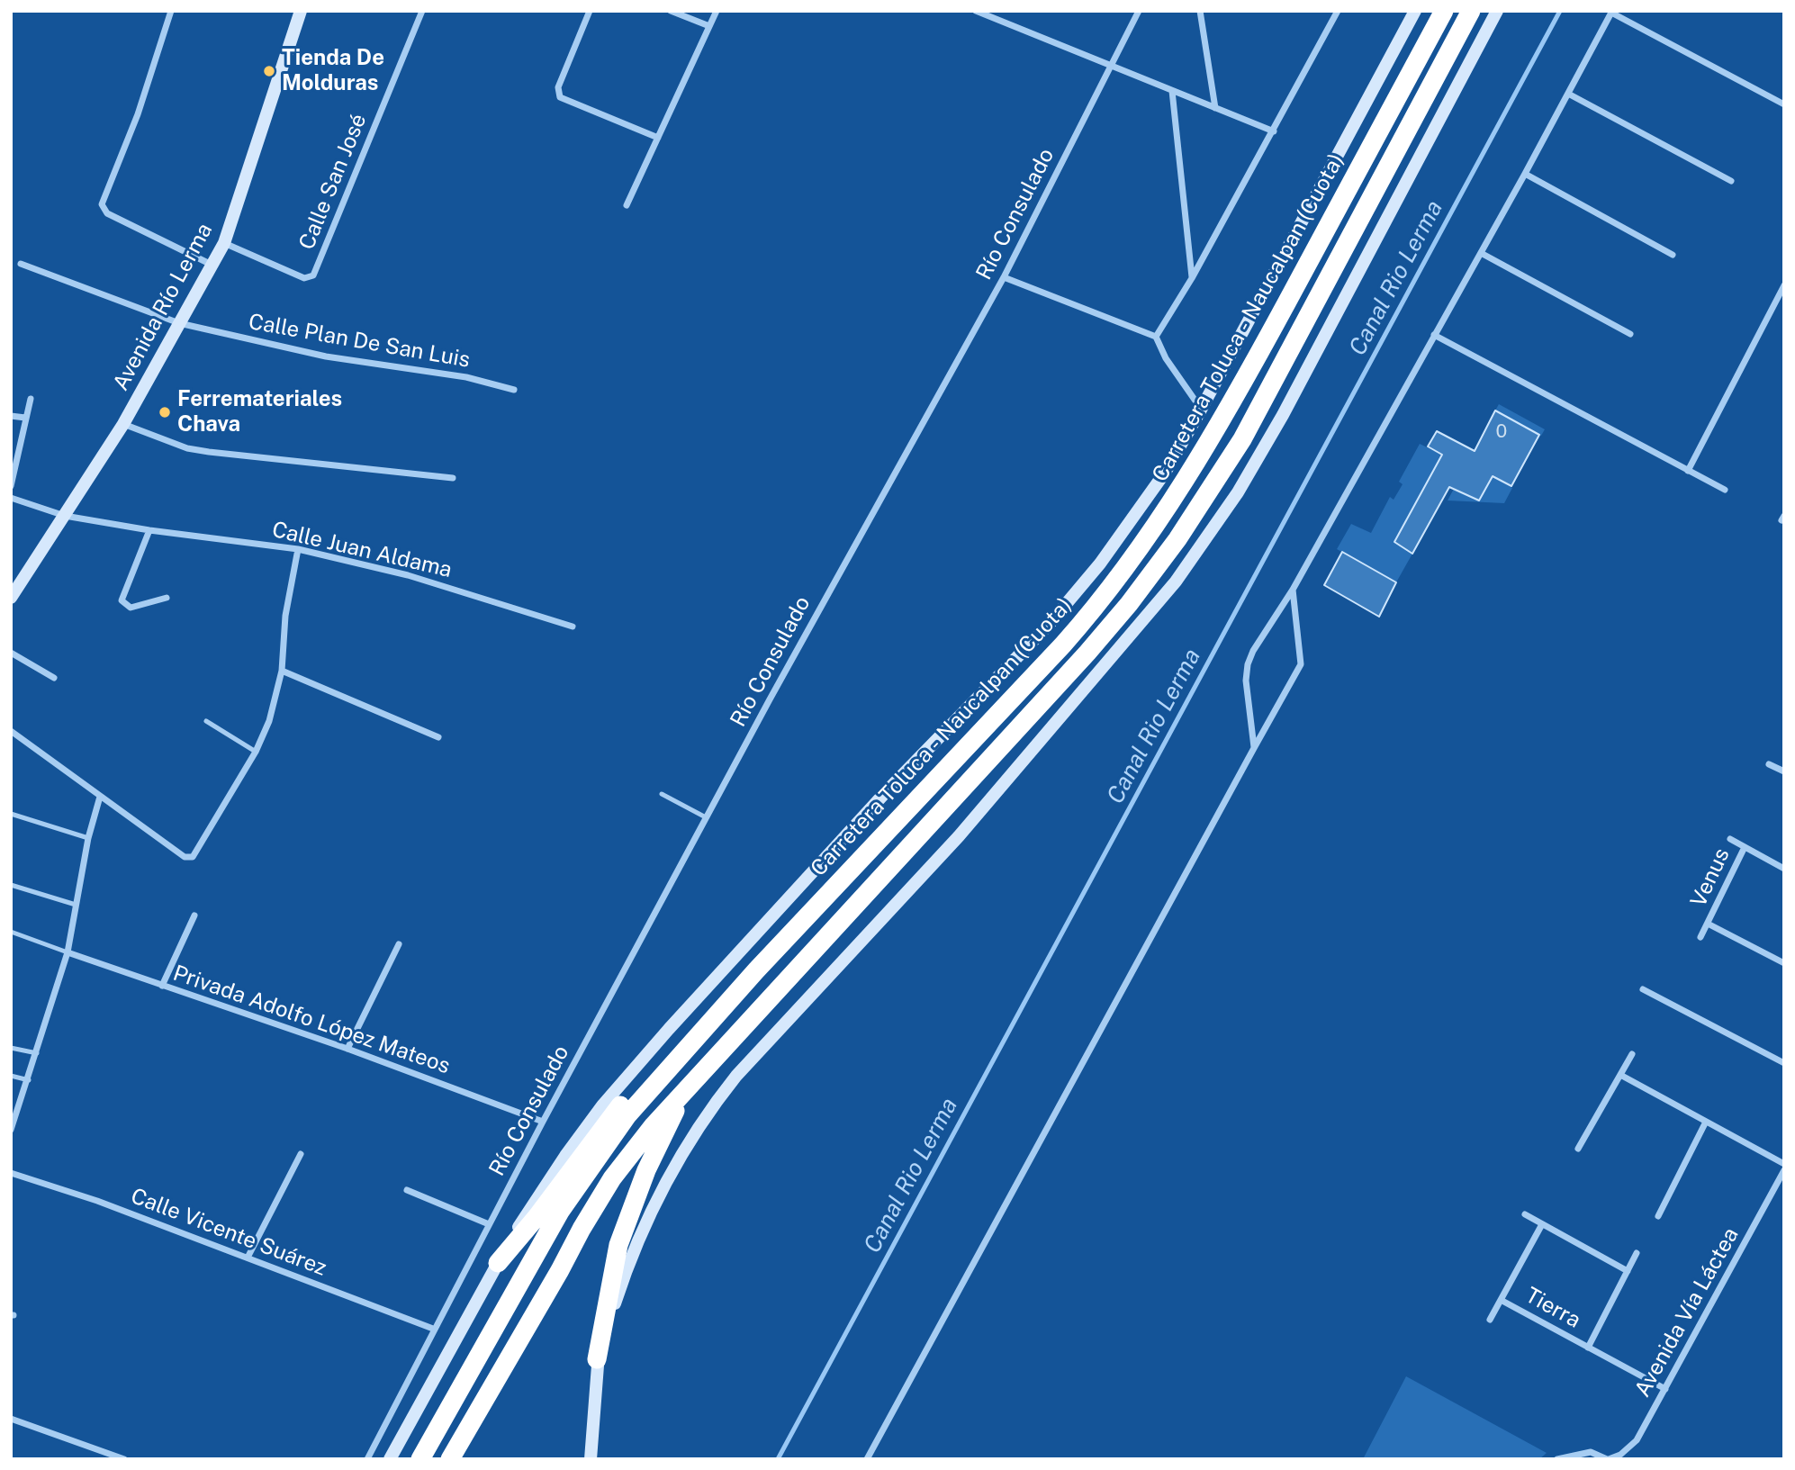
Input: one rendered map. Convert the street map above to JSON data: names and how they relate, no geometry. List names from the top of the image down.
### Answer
{
  "streets": {
    "highway": ["Carretera Toluca - Naucalpan (Cuota)"],
    "street": [
      "Calle San José",
      "Río Consulado",
      "Avenida Río Lerma",
      "Calle Plan De San Luis",
      "Calle Juan Aldama",
      "Venus",
      "Privada Adolfo López Mateos",
      "Calle Vicente Suárez",
      "Tierra",
      "Avenida Vía Láctea"
    ]
  },
  "crossings": [
    ["Calle San José", "Avenida Río Lerma"],
    ["Río Consulado", "Privada Adolfo López Mateos"],
    ["Río Consulado", "Calle Vicente Suárez"],
    ["Avenida Río Lerma", "Calle Plan De San Luis"],
    ["Avenida Río Lerma", "Calle Juan Aldama"],
    ["Tierra", "Avenida Vía Láctea"]
  ],
  "water": ["Canal Rio Lerma"],
  "places": ["Tienda De Molduras", "Ferremateriales Chava"],
  "house_numbers": ["0"]
}
